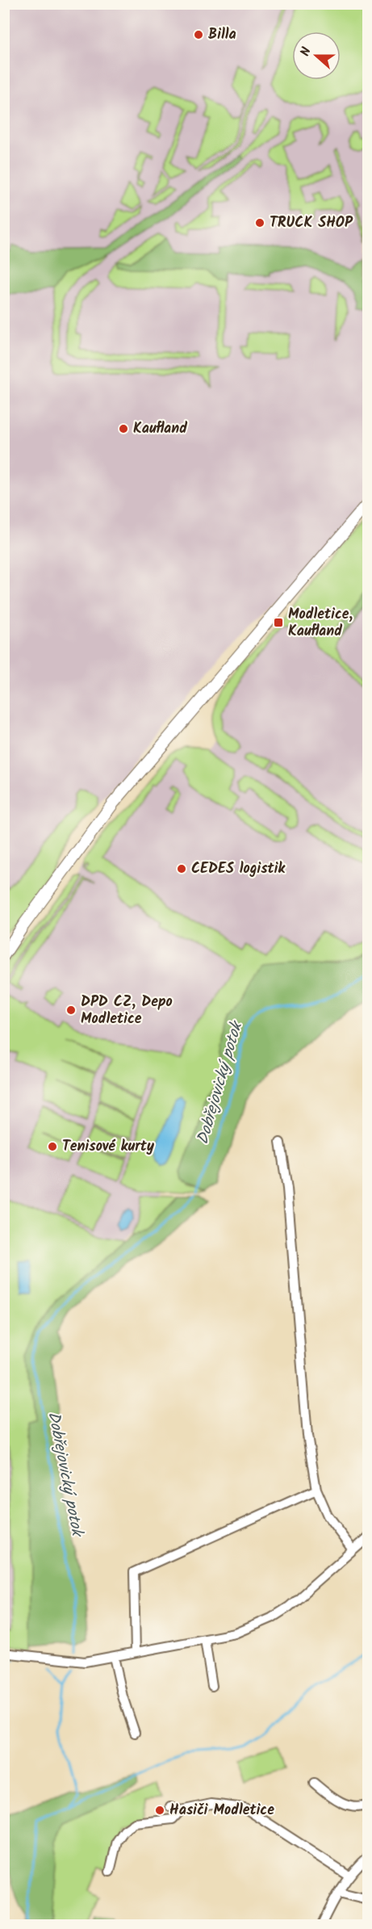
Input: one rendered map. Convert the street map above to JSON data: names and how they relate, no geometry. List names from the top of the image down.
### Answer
{
  "water": ["Dobřejovický potok"],
  "places": {
    "other": [
      "Billa",
      "TRUCK SHOP",
      "Kaufland",
      "CEDES logistik",
      "DPD CZ, Depo Modletice",
      "Tenisové kurty",
      "Hasiči Modletice"
    ],
    "transit": ["Modletice, Kaufland"]
  },
  "north": "left"
}
